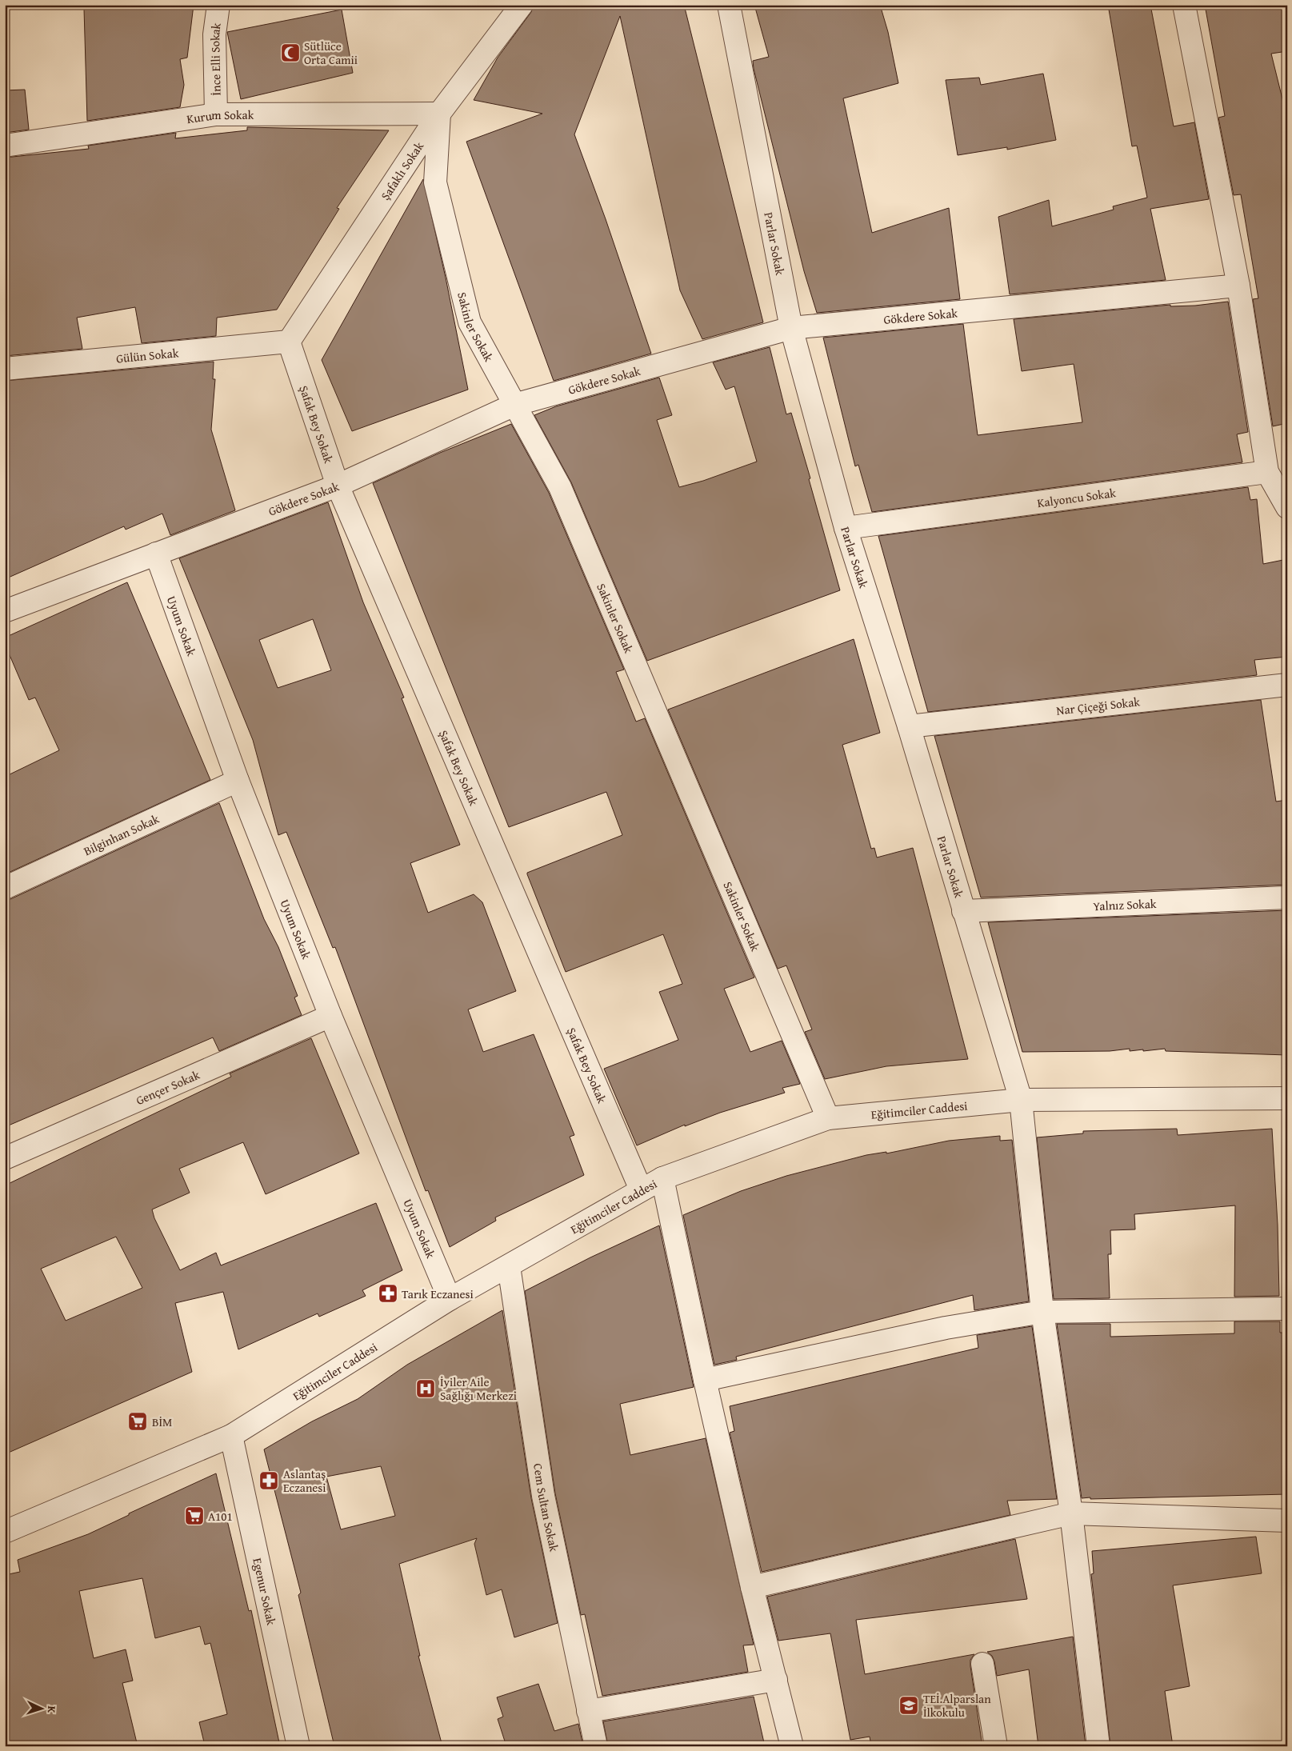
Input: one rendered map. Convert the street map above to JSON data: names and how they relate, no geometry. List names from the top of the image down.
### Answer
{
  "streets": {
    "street": [
      "İnce Elli Sokak",
      "Kurum Sokak",
      "Şafaklı Sokak",
      "Parlar Sokak",
      "Gökdere Sokak",
      "Sakinler Sokak",
      "Gülün Sokak",
      "Şafak Bey Sokak",
      "Kalyoncu Sokak",
      "Uyum Sokak",
      "Nar Çiçeği Sokak",
      "Bilginhan Sokak",
      "Yalnız Sokak",
      "Gençer Sokak",
      "Eğitimciler Caddesi",
      "Cem Sultan Sokak",
      "Egenur Sokak"
    ]
  },
  "crossings": [
    ["İnce Elli Sokak", "Kurum Sokak"],
    ["Kurum Sokak", "Şafaklı Sokak"],
    ["Kurum Sokak", "Sakinler Sokak"],
    ["Şafaklı Sokak", "Sakinler Sokak"],
    ["Şafaklı Sokak", "Gülün Sokak"],
    ["Şafaklı Sokak", "Şafak Bey Sokak"],
    ["Parlar Sokak", "Gökdere Sokak"],
    ["Parlar Sokak", "Kalyoncu Sokak"],
    ["Parlar Sokak", "Nar Çiçeği Sokak"],
    ["Parlar Sokak", "Yalnız Sokak"],
    ["Parlar Sokak", "Eğitimciler Caddesi"],
    ["Gökdere Sokak", "Sakinler Sokak"],
    ["Gökdere Sokak", "Şafak Bey Sokak"],
    ["Gökdere Sokak", "Uyum Sokak"],
    ["Sakinler Sokak", "Eğitimciler Caddesi"],
    ["Gülün Sokak", "Şafak Bey Sokak"],
    ["Şafak Bey Sokak", "Eğitimciler Caddesi"],
    ["Uyum Sokak", "Bilginhan Sokak"],
    ["Uyum Sokak", "Gençer Sokak"],
    ["Uyum Sokak", "Eğitimciler Caddesi"],
    ["Eğitimciler Caddesi", "Cem Sultan Sokak"],
    ["Eğitimciler Caddesi", "Egenur Sokak"]
  ],
  "places": {
    "mosque": ["Sütlüce Orta Camii"],
    "pharmacy": ["Tarık Eczanesi", "Aslantaş Eczanesi"],
    "hospital": ["İyiler Aile Sağlığı Merkezi"],
    "supermarket": ["BİM", "A101"],
    "school or university": ["TEİ.Alparslan İlkokulu"]
  },
  "north": "right"
}
